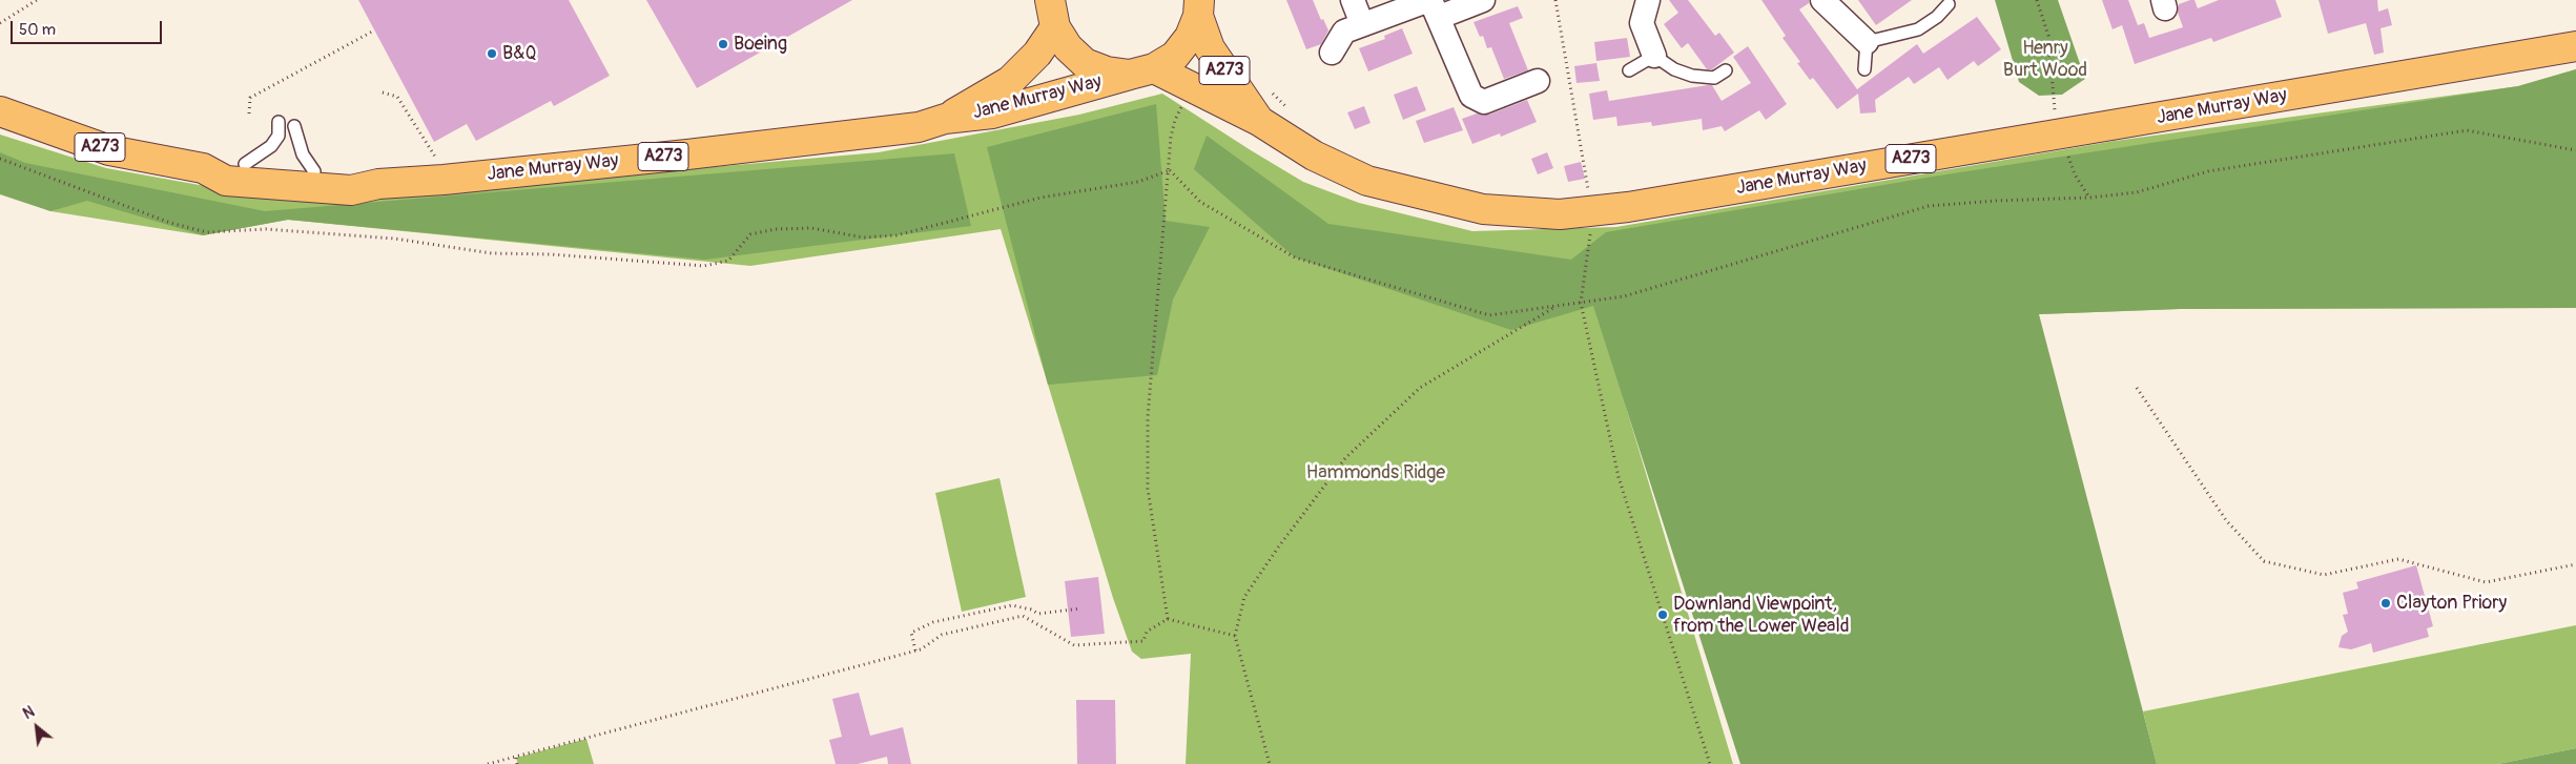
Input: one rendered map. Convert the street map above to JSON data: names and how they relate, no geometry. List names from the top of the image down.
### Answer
{
  "streets": {
    "main road": ["A273", "Jane Murray Way"]
  },
  "parks": ["Henry Burt Wood", "Hammonds Ridge"],
  "places": [
    "Boeing",
    "B&Q",
    "Clayton Priory",
    "Downland Viewpoint, from the Lower Weald"
  ],
  "scale_bar": "50 m",
  "north": "top left"
}
